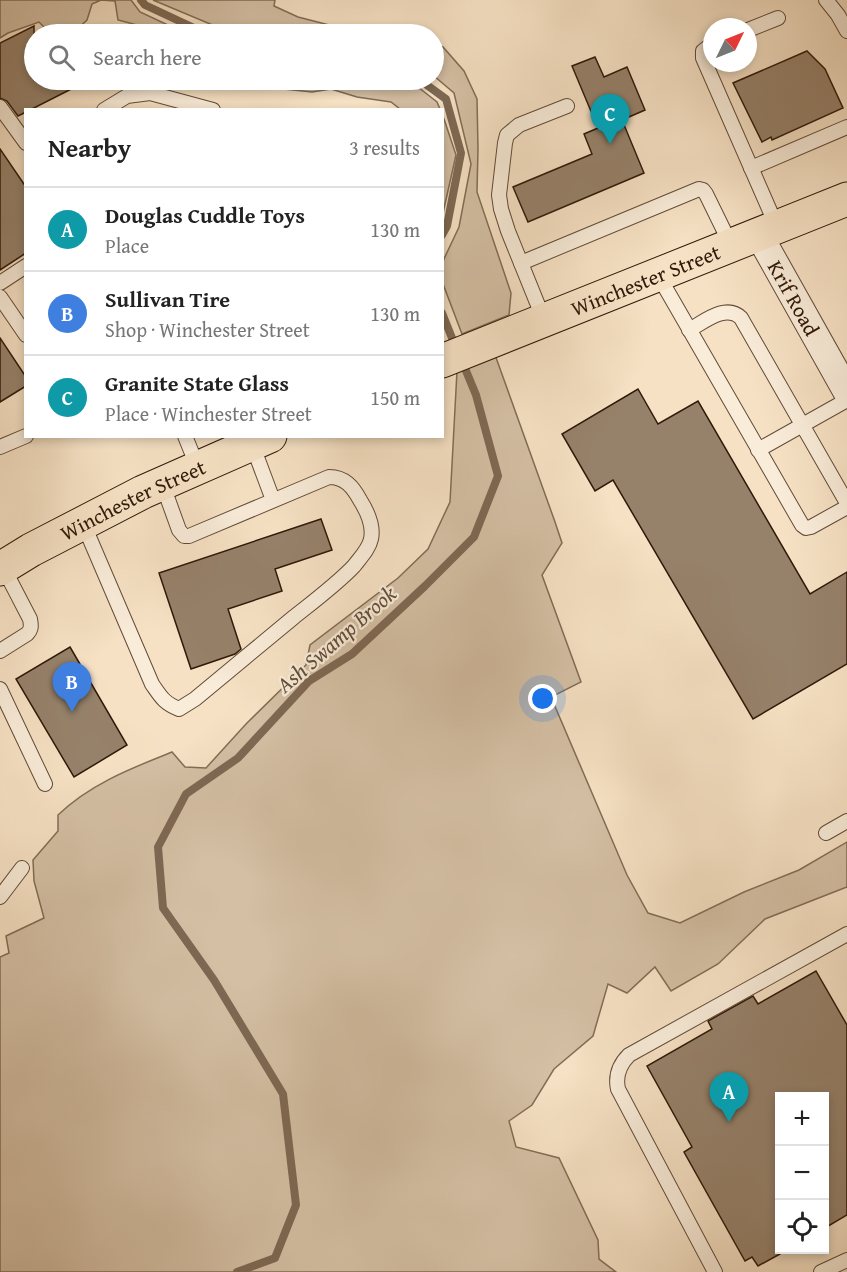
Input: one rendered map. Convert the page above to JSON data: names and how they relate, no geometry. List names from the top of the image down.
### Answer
{
  "streets": {
    "main road": ["Winchester Street"],
    "street": ["Krif Road"]
  },
  "crossings": [
    ["Winchester Street", "Krif Road"]
  ],
  "water": ["Ash Swamp Brook"],
  "north": "top right",
  "page": {
    "search": "Search here",
    "pins": ["C", "B", "A"],
    "heading": ["Nearby", "3 results"],
    "list": [
      {
        "mark": "A",
        "name": "Douglas Cuddle Toys",
        "note": "Place",
        "value": "130 m"
      },
      {
        "mark": "B",
        "name": "Sullivan Tire",
        "note": "Shop · Winchester Street",
        "value": "130 m"
      },
      {
        "mark": "C",
        "name": "Granite State Glass",
        "note": "Place · Winchester Street",
        "value": "150 m"
      }
    ],
    "map_buttons": ["+", "−"]
  }
}
